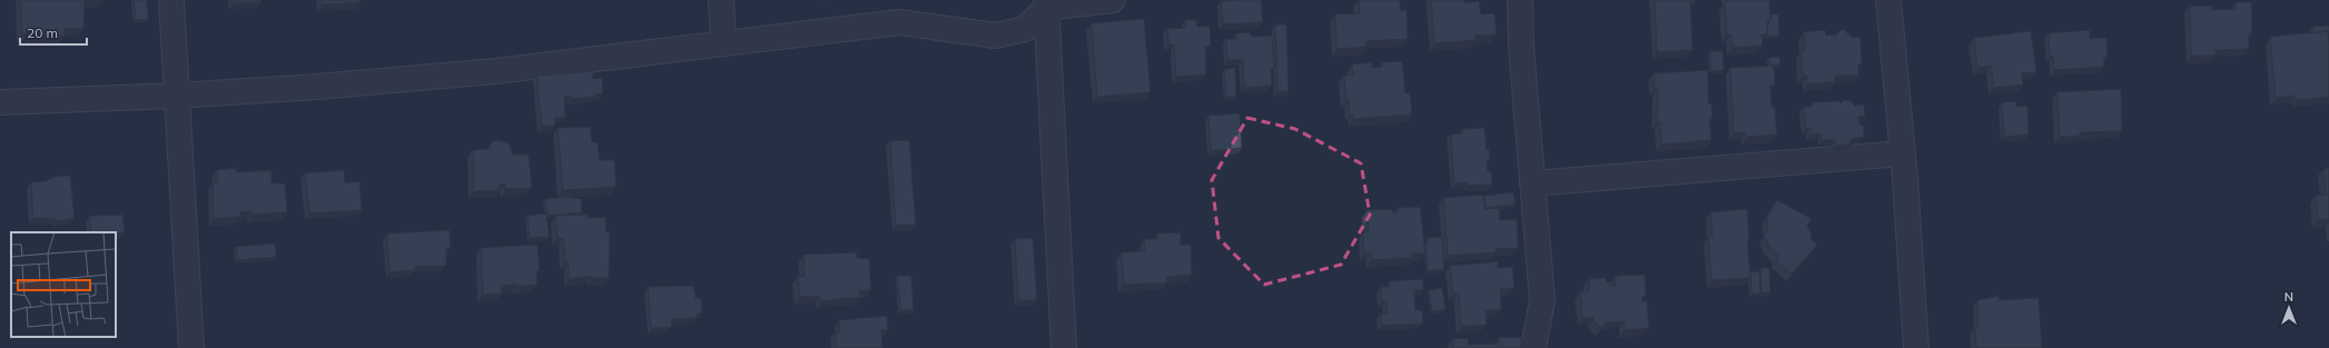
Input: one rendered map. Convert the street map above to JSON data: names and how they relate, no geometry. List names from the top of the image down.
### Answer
{
  "scale_bar": "20 m",
  "north": "top"
}
